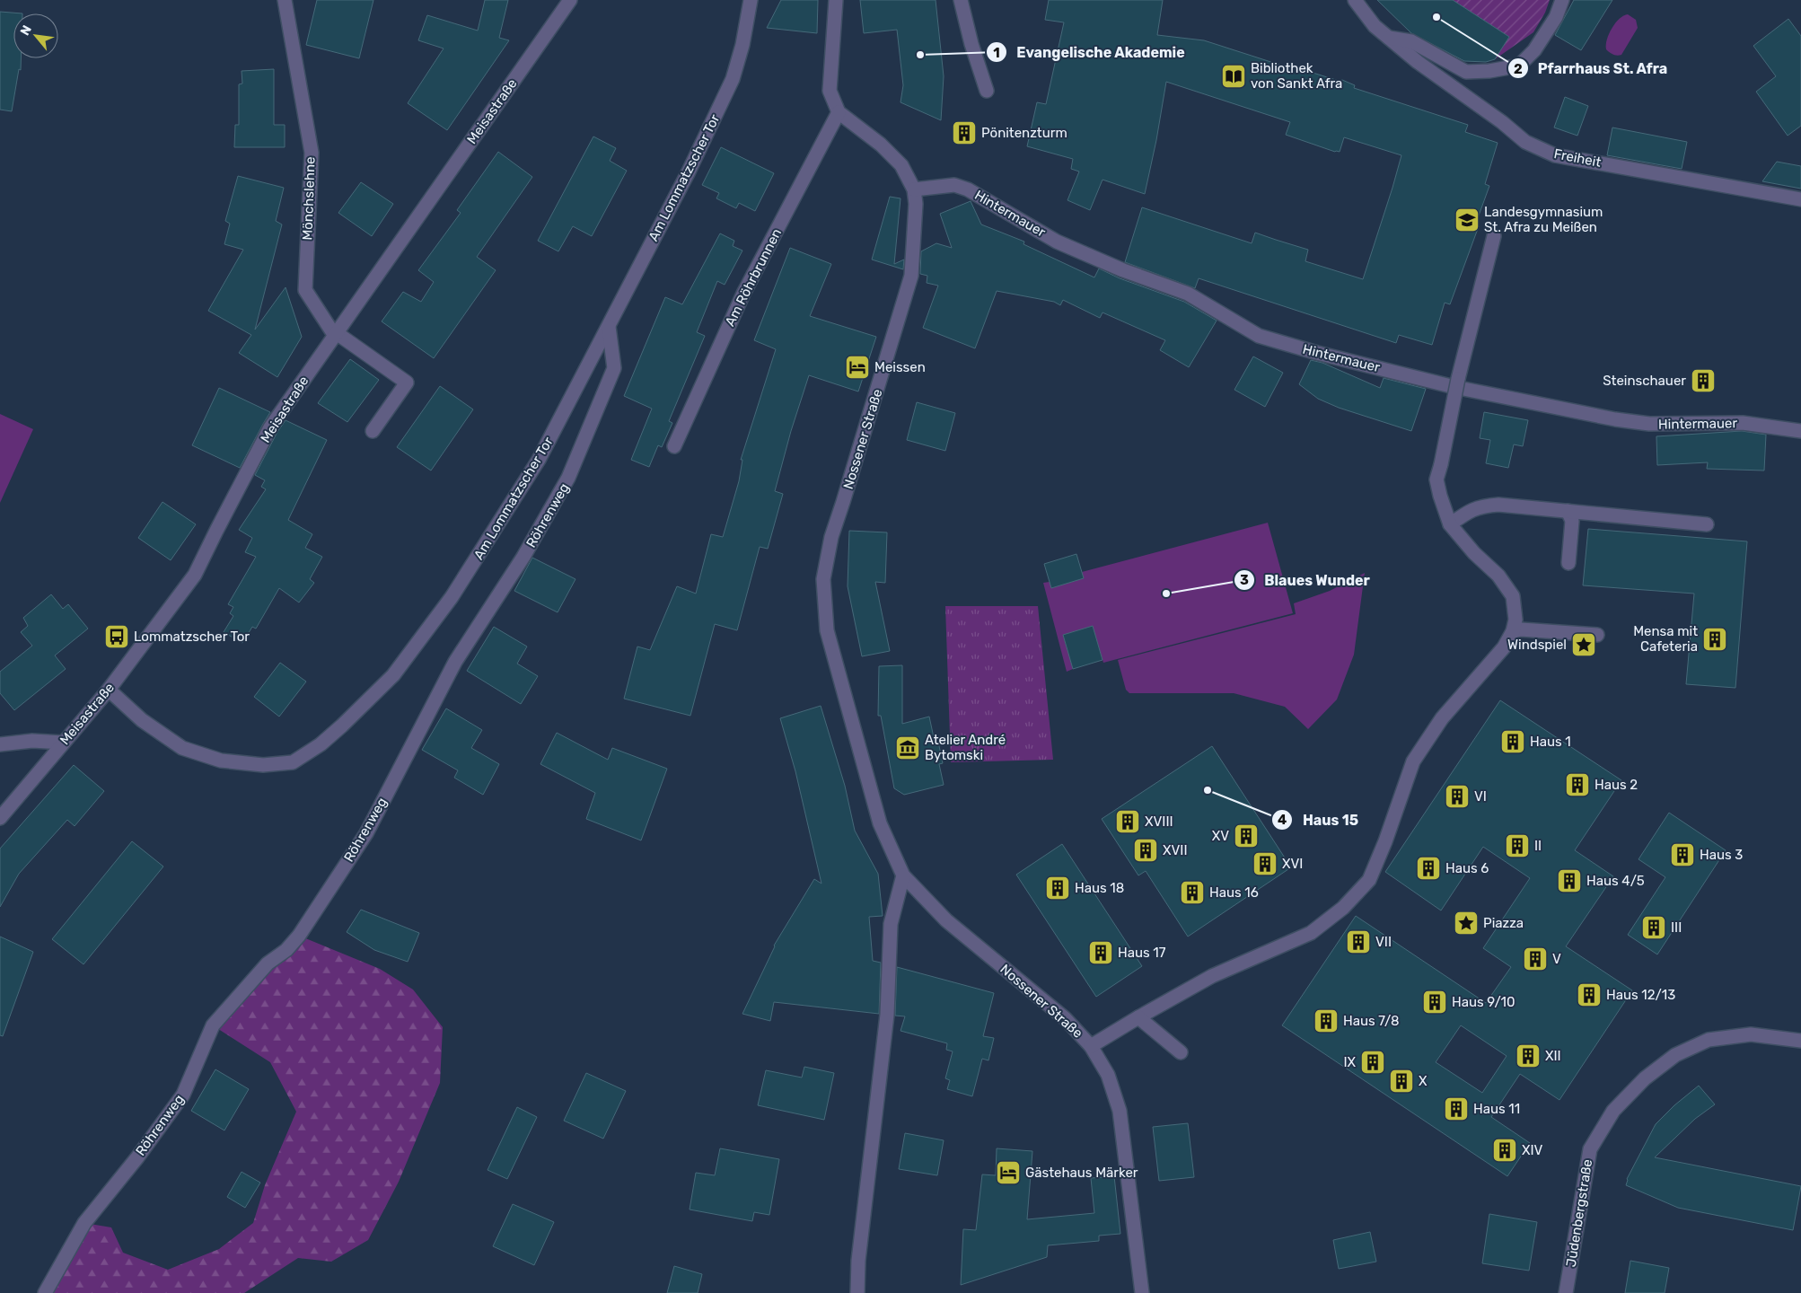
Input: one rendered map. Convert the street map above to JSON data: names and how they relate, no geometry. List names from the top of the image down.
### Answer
{
  "streets": {
    "street": [
      "Meisastraße",
      "Freiheit",
      "Am Lommatzscher Tor",
      "Mönchslehne",
      "Hintermauer",
      "Am Röhrbrunnen",
      "Nossener Straße",
      "Röhrenweg",
      "Jüdenbergstraße"
    ]
  },
  "crossings": [
    ["Meisastraße", "Am Lommatzscher Tor"],
    ["Meisastraße", "Mönchslehne"],
    ["Am Lommatzscher Tor", "Röhrenweg"],
    ["Hintermauer", "Nossener Straße"],
    ["Am Röhrbrunnen", "Nossener Straße"]
  ],
  "places": {
    "other": [
      "Pfarrhaus St. Afra",
      "Evangelische Akademie",
      "Blaues Wunder",
      "Haus 15"
    ],
    "library": ["Bibliothek von Sankt Afra"],
    "building": [
      "Pönitenzturm",
      "Steinschauer",
      "Mensa mit Cafeteria",
      "Haus 1",
      "Haus 2",
      "VI",
      "XVIII",
      "XV",
      "II",
      "XVII",
      "Haus 3",
      "XVI",
      "Haus 6",
      "Haus 4/5",
      "Haus 18",
      "Haus 16",
      "III",
      "VII",
      "Haus 17",
      "V",
      "Haus 12/13",
      "Haus 9/10",
      "Haus 7/8",
      "XII",
      "IX",
      "X",
      "Haus 11",
      "XIV"
    ],
    "school or university": ["Landesgymnasium St. Afra zu Meißen"],
    "hotel": ["Meissen", "Gästehaus Märker"],
    "bus stop": ["Lommatzscher Tor"],
    "place": ["Windspiel", "Piazza"],
    "museum": ["Atelier André Bytomski"]
  },
  "north": "top left"
}
